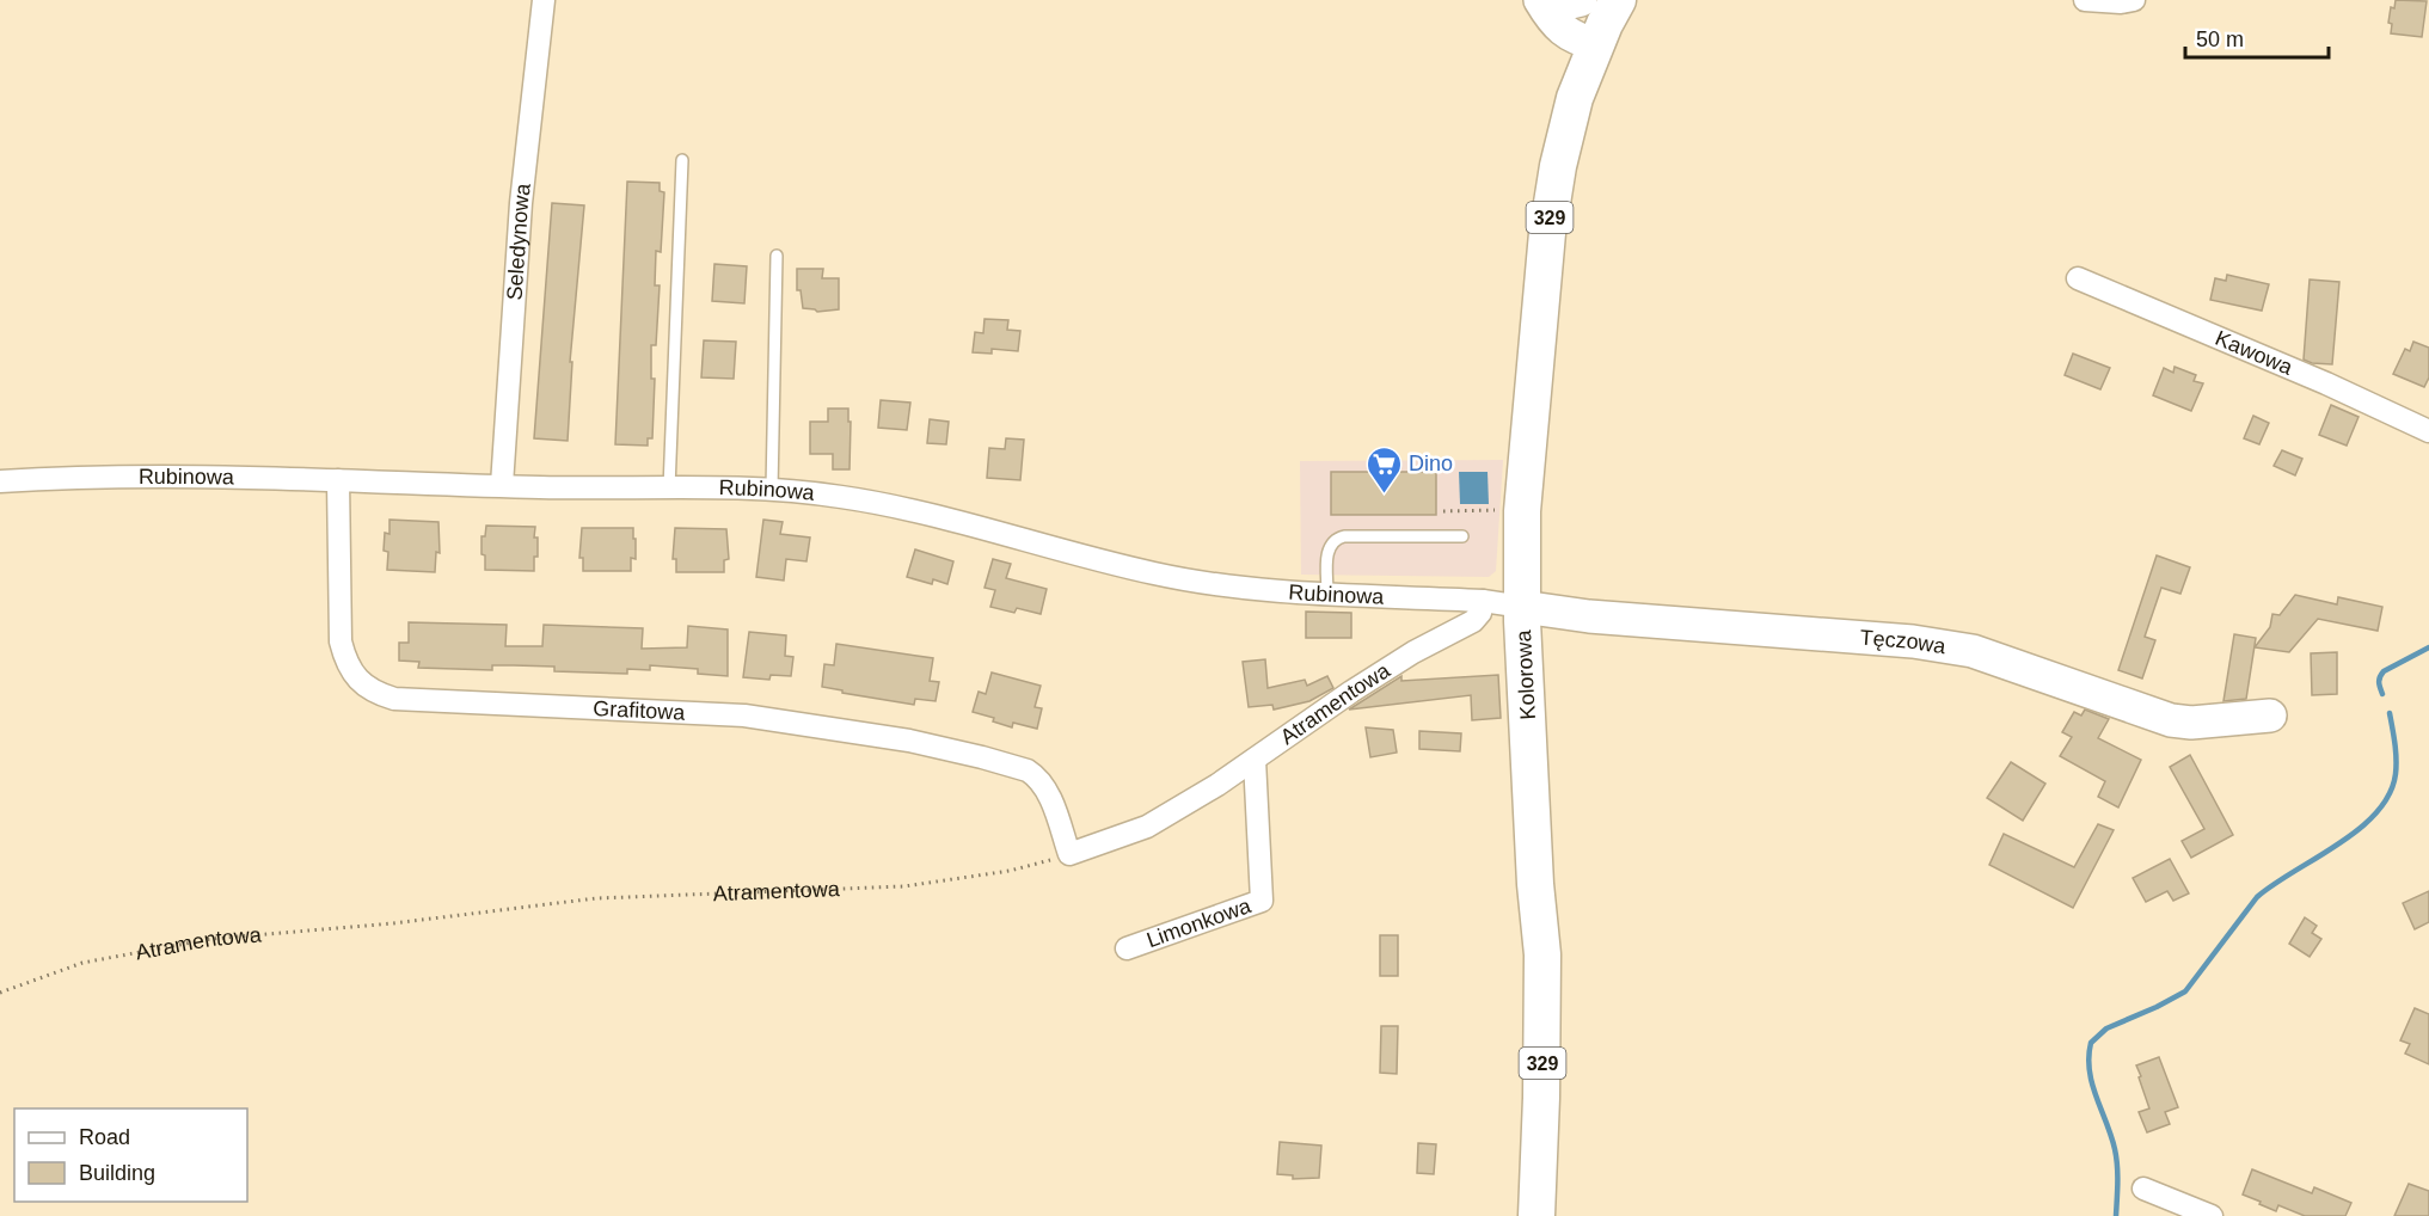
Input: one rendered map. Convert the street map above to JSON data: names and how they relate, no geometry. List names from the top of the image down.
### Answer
{
  "streets": {
    "main road": ["329", "Kolorowa"],
    "street": [
      "Seledynowa",
      "Kawowa",
      "Rubinowa",
      "Tęczowa",
      "Atramentowa",
      "Grafitowa",
      "Limonkowa"
    ]
  },
  "crossings": [
    ["329", "Kolorowa"],
    ["Seledynowa", "Rubinowa"],
    ["Rubinowa", "Tęczowa"],
    ["Rubinowa", "Kolorowa"],
    ["Rubinowa", "Atramentowa"],
    ["Rubinowa", "Grafitowa"],
    ["Tęczowa", "Kolorowa"],
    ["Atramentowa", "Grafitowa"],
    ["Atramentowa", "Limonkowa"]
  ],
  "places": {
    "supermarket": ["Dino"]
  },
  "legend": ["Road", "Building"],
  "scale_bar": "50 m"
}
